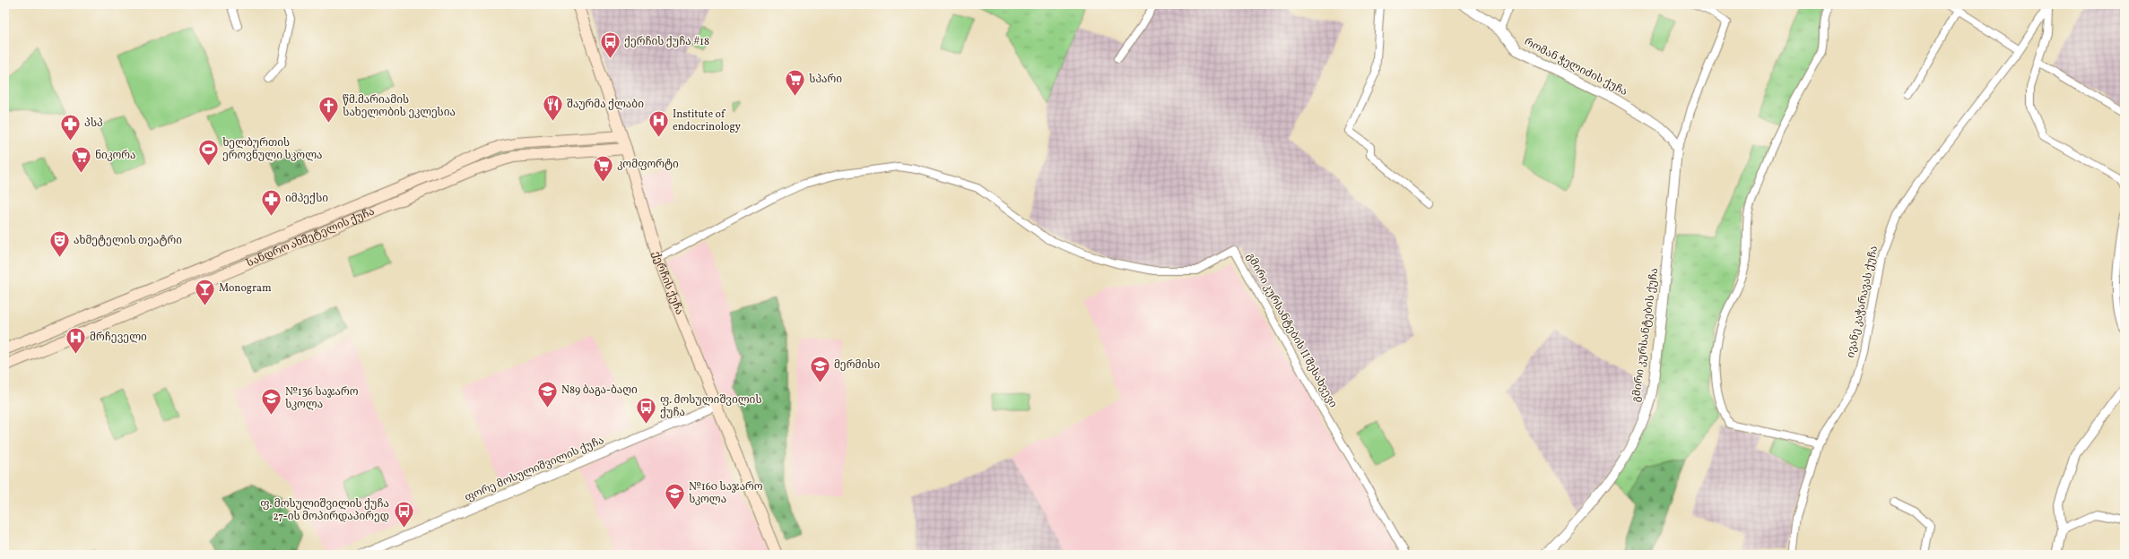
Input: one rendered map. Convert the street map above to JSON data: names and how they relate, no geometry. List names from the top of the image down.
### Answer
{
  "streets": {
    "main road": ["სანდრო ახმეტელის ქუჩა", "ქერჩის ქუჩა"],
    "street": [
      "რომან ჭელიძის ქუჩა",
      "ივანე კაჭარავას ქუჩა",
      "გმირი კურსანტების II შესახვევი",
      "გმირი კურსანტების ქუჩა",
      "ფორე მოსულიშვილის ქუჩა"
    ]
  },
  "crossings": [
    ["რომან ჭელიძის ქუჩა", "გმირი კურსანტების ქუჩა"],
    ["სანდრო ახმეტელის ქუჩა", "ქერჩის ქუჩა"],
    ["ქერჩის ქუჩა", "გმირი კურსანტების II შესახვევი"],
    ["ქერჩის ქუჩა", "ფორე მოსულიშვილის ქუჩა"]
  ],
  "places": {
    "bus stop": ["ქერჩის ქუჩა #18", "ფ. მოსულიშვილის ქუჩა", "ფ. მოსულიშვილის ქუჩა 27-ის მოპირდაპირედ"],
    "supermarket": ["სპარი", "ნიკორა", "კომფორტი"],
    "restaurant": ["შაურმა ქლაბი"],
    "church": ["წმ.მარიამის სახელობის ეკლესია"],
    "hospital": ["Institute of endocrinology", "მრჩეველი"],
    "pharmacy": ["პსპ", "იმპექსი"],
    "sports": ["ხელბურთის ეროვნული სკოლა"],
    "theatre": ["ახმეტელის თეატრი"],
    "bar": ["Monogram"],
    "school or university": [
      "მერმისი",
      "N89 ბაგა-ბაღი",
      "№136 საჯარო სკოლა",
      "№160 საჯარო სკოლა"
    ]
  }
}
